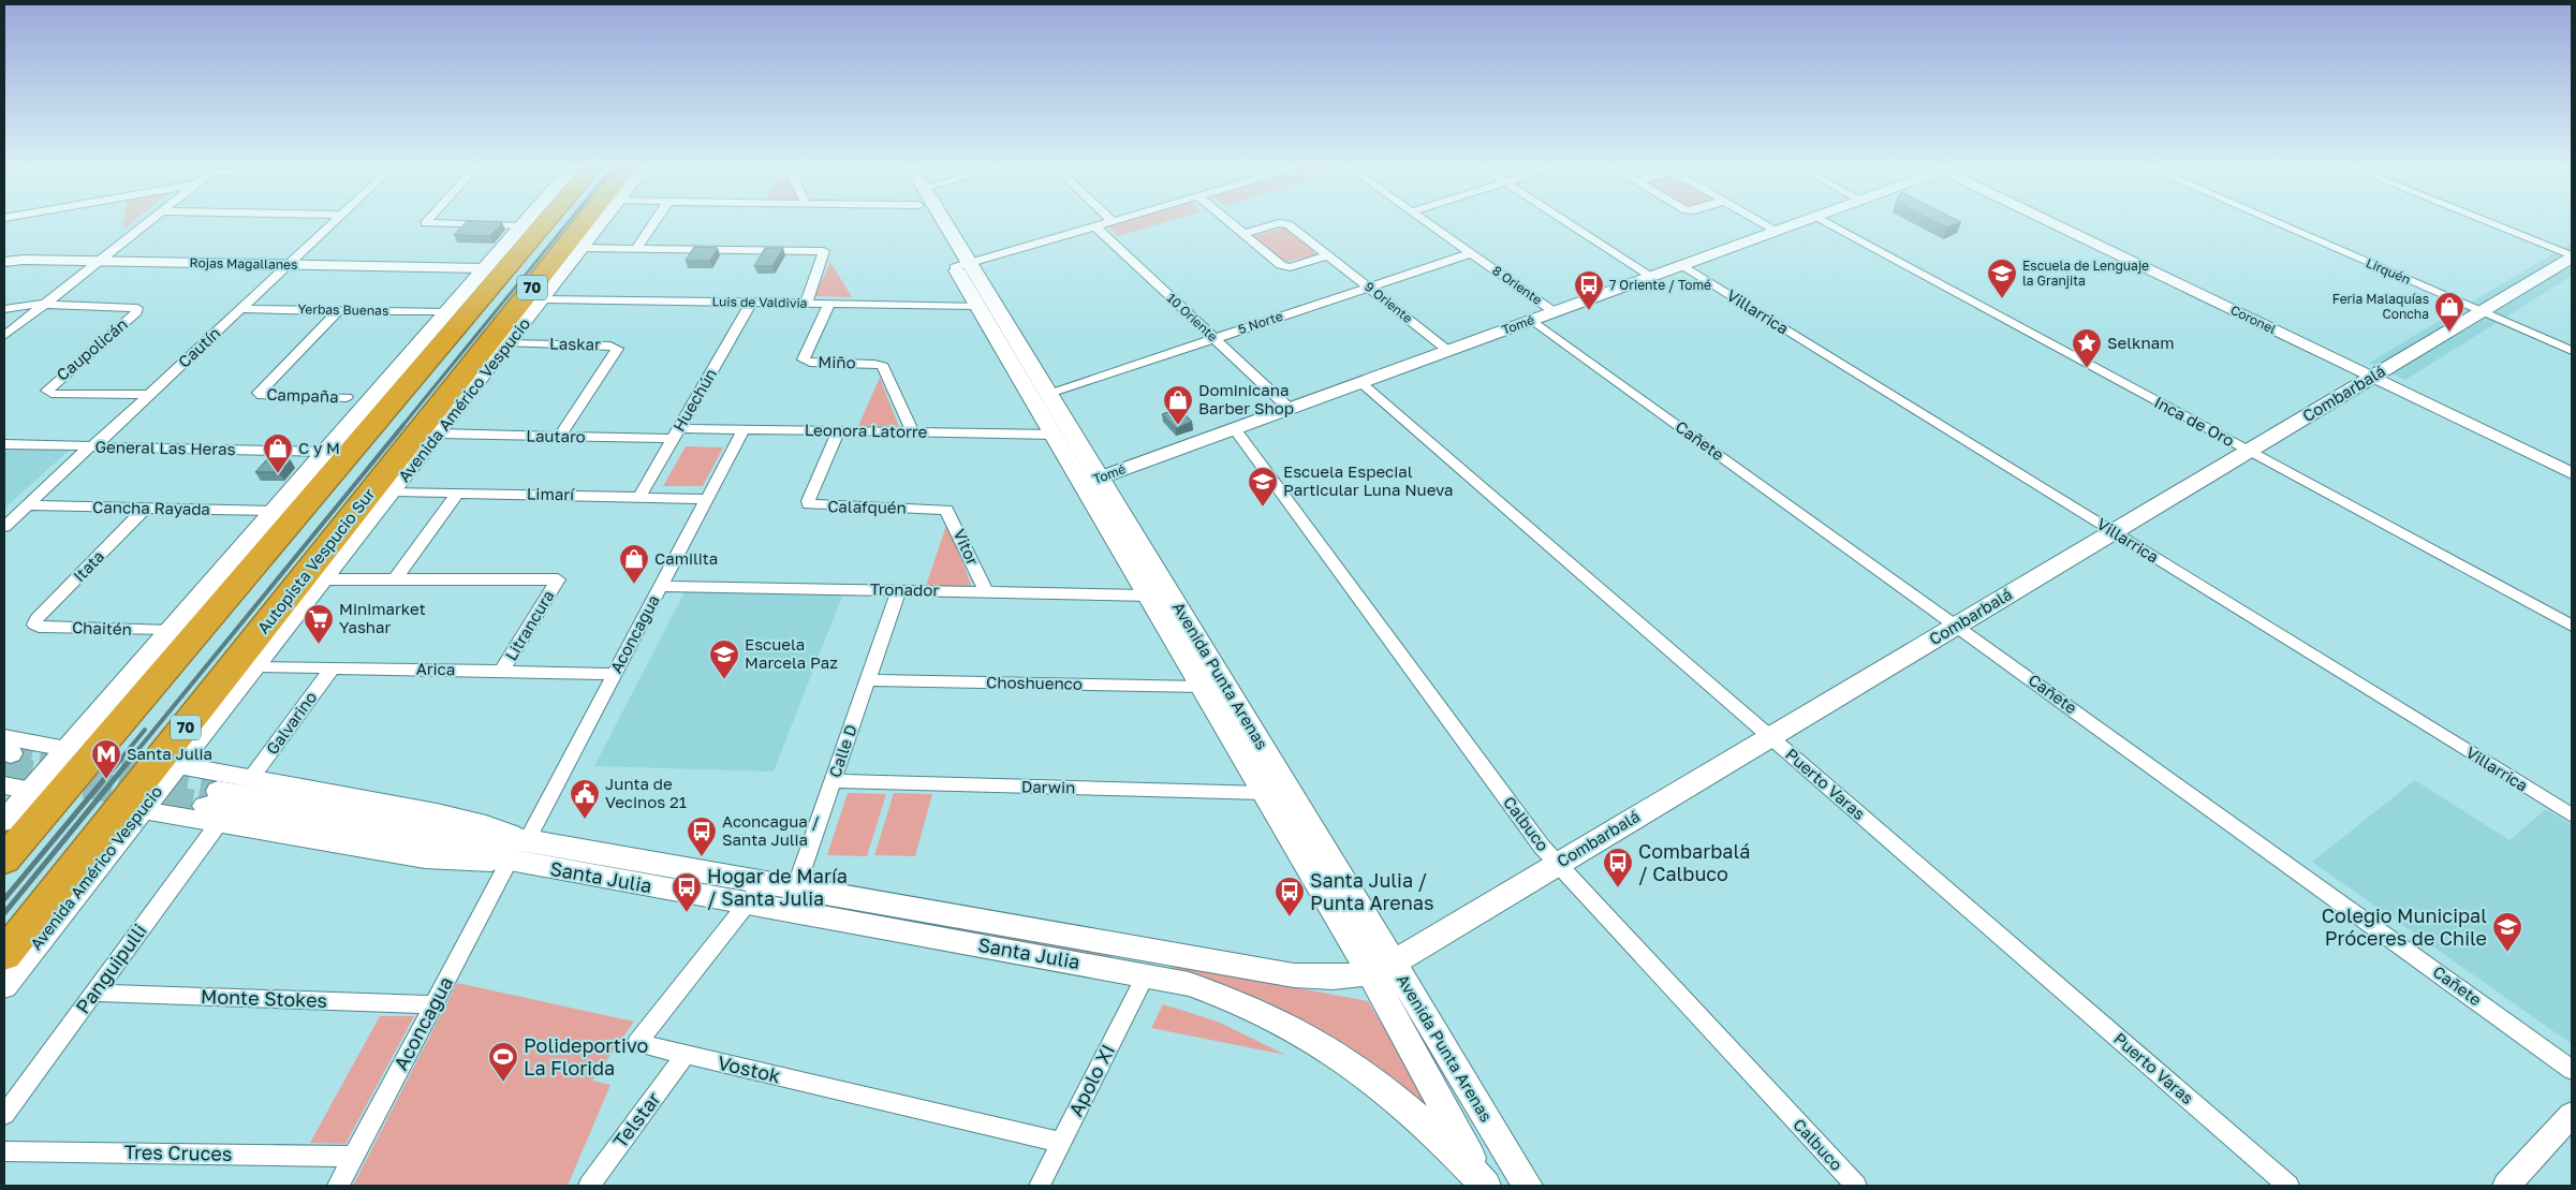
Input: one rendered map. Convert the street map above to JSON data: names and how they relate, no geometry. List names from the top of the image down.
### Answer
{
  "streets": {
    "highway": ["70", "Autopista Vespucio Sur"],
    "main road": [
      "Combarbalá",
      "Avenida Américo Vespucio",
      "Avenida Punta Arenas",
      "Santa Julia"
    ],
    "street": [
      "Rojas Magallanes",
      "Lirquén",
      "8 Oriente",
      "Luis de Valdivia",
      "9 Oriente",
      "Yerbas Buenas",
      "Villarrica",
      "10 Oriente",
      "Coronel",
      "5 Norte",
      "Tomé",
      "Laskar",
      "Cautín",
      "Caupolicán",
      "Miño",
      "Campaña",
      "Huechún",
      "Inca de Oro",
      "Leonora Latorre",
      "Lautaro",
      "Cañete",
      "General Las Heras",
      "Limarí",
      "Calafquén",
      "Cancha Rayada",
      "Vitor",
      "Itata",
      "Tronador",
      "Litrancura",
      "Chaitén",
      "Aconcagua",
      "Arica",
      "Choshuenco",
      "Galvarino",
      "Calle D",
      "Puerto Varas",
      "Darwin",
      "Calbuco",
      "Panguipulli",
      "Monte Stokes",
      "Vostok",
      "Apolo XI",
      "Telstar",
      "Tres Cruces"
    ]
  },
  "crossings": [
    ["Rojas Magallanes", "Cautín"],
    ["Lirquén", "Combarbalá"],
    ["8 Oriente", "5 Norte"],
    ["8 Oriente", "Tomé"],
    ["Luis de Valdivia", "Miño"],
    ["Luis de Valdivia", "Avenida Américo Vespucio"],
    ["Luis de Valdivia", "Huechún"],
    ["Luis de Valdivia", "Avenida Punta Arenas"],
    ["9 Oriente", "5 Norte"],
    ["9 Oriente", "Tomé"],
    ["Yerbas Buenas", "Cautín"],
    ["Yerbas Buenas", "Campaña"],
    ["Villarrica", "Tomé"],
    ["Villarrica", "Combarbalá"],
    ["10 Oriente", "5 Norte"],
    ["10 Oriente", "Tomé"],
    ["Coronel", "Combarbalá"],
    ["5 Norte", "Avenida Punta Arenas"],
    ["Tomé", "Cañete"],
    ["Tomé", "Avenida Punta Arenas"],
    ["Tomé", "Puerto Varas"],
    ["Tomé", "Calbuco"],
    ["Laskar", "Avenida Américo Vespucio"],
    ["Laskar", "Lautaro"],
    ["Cautín", "Caupolicán"],
    ["Cautín", "General Las Heras"],
    ["Cautín", "Cancha Rayada"],
    ["Miño", "Leonora Latorre"],
    ["Combarbalá", "Inca de Oro"],
    ["Combarbalá", "Cañete"],
    ["Combarbalá", "Avenida Punta Arenas"],
    ["Combarbalá", "Puerto Varas"],
    ["Combarbalá", "Calbuco"],
    ["Combarbalá", "Santa Julia"],
    ["Avenida Américo Vespucio", "Lautaro"],
    ["Avenida Américo Vespucio", "Limarí"],
    ["Avenida Américo Vespucio", "Arica"],
    ["Avenida Américo Vespucio", "Santa Julia"],
    ["Huechún", "Leonora Latorre"],
    ["Huechún", "Lautaro"],
    ["Huechún", "Limarí"],
    ["Leonora Latorre", "Lautaro"],
    ["Leonora Latorre", "Calafquén"],
    ["Leonora Latorre", "Aconcagua"],
    ["Leonora Latorre", "Avenida Punta Arenas"],
    ["Limarí", "Aconcagua"],
    ["Calafquén", "Vitor"],
    ["Cancha Rayada", "Itata"],
    ["Vitor", "Tronador"],
    ["Itata", "Chaitén"],
    ["Tronador", "Aconcagua"],
    ["Tronador", "Avenida Punta Arenas"],
    ["Tronador", "Calle D"],
    ["Litrancura", "Arica"],
    ["Aconcagua", "Arica"],
    ["Aconcagua", "Santa Julia"],
    ["Aconcagua", "Monte Stokes"],
    ["Aconcagua", "Tres Cruces"],
    ["Arica", "Galvarino"],
    ["Avenida Punta Arenas", "Choshuenco"],
    ["Avenida Punta Arenas", "Darwin"],
    ["Avenida Punta Arenas", "Santa Julia"],
    ["Choshuenco", "Calle D"],
    ["Galvarino", "Santa Julia"],
    ["Calle D", "Darwin"],
    ["Calle D", "Santa Julia"],
    ["Santa Julia", "Panguipulli"],
    ["Santa Julia", "Vostok"],
    ["Santa Julia", "Apolo XI"],
    ["Panguipulli", "Monte Stokes"],
    ["Vostok", "Apolo XI"],
    ["Vostok", "Telstar"]
  ],
  "places": {
    "school or university": [
      "Escuela de Lenguaje la Granjita",
      "Escuela Especial Particular Luna Nueva",
      "Escuela Marcela Paz",
      "Colegio Municipal Próceres de Chile"
    ],
    "bus stop": [
      "7 Oriente / Tomé",
      "Aconcagua / Santa Julia",
      "Combarbalá / Calbuco",
      "Hogar de María / Santa Julia",
      "Santa Julia / Punta Arenas"
    ],
    "shop": [
      "Feria Malaquías Concha",
      "Dominicana Barber Shop",
      "C y M",
      "Camilita"
    ],
    "place": ["Selknam"],
    "supermarket": ["Minimarket Yashar"],
    "metro station": ["Santa Julia"],
    "public building": ["Junta de Vecinos 21"],
    "sports": ["Polideportivo La Florida"]
  }
}
